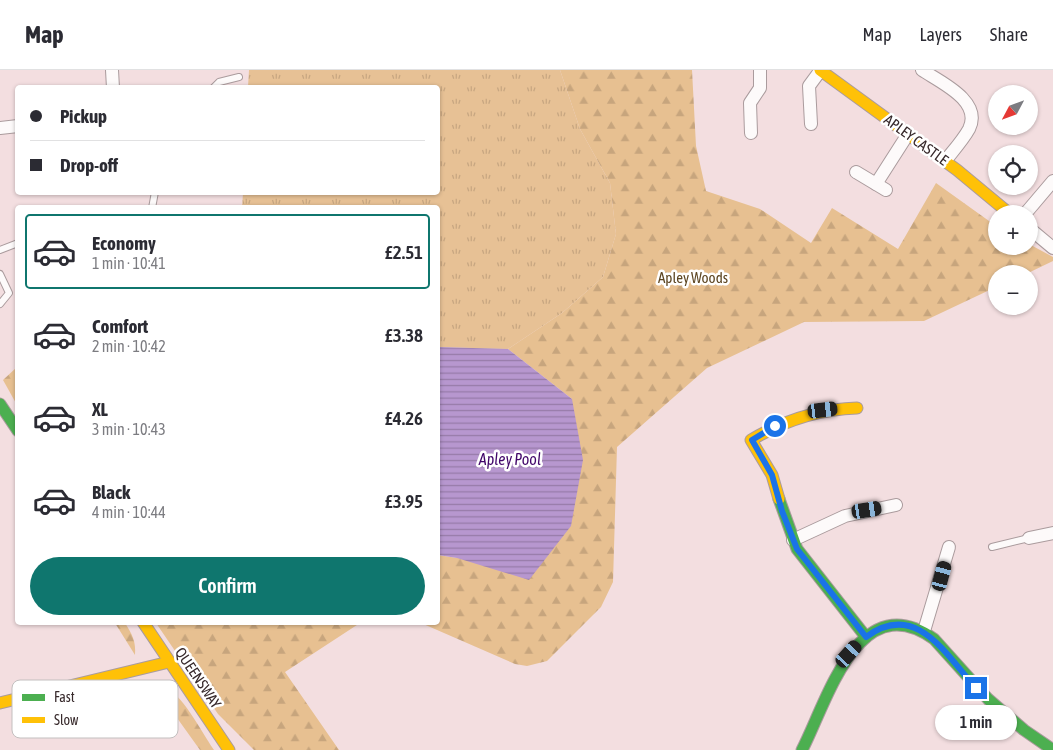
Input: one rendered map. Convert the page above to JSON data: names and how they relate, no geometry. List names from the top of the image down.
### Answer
{
  "streets": {
    "street": ["APLEY CASTLE", "QUEENSWAY"]
  },
  "water": ["Apley Pool"],
  "parks": ["Apley Woods"],
  "legend": ["Fast", "Slow"],
  "north": "bottom left",
  "page": {
    "header": "Map",
    "nav": ["Map", "Layers", "Share"],
    "map_buttons": ["+", "−"],
    "banner": ["Pickup", "Drop-off"],
    "list": [
      {
        "name": "Economy",
        "note": "1 min · 10:41",
        "value": "£2.51"
      },
      {
        "name": "Comfort",
        "note": "2 min · 10:42",
        "value": "£3.38"
      },
      {
        "name": "XL",
        "note": "3 min · 10:43",
        "value": "£4.26"
      },
      {
        "name": "Black",
        "note": "4 min · 10:44",
        "value": "£3.95"
      }
    ],
    "buttons": "Confirm",
    "bubble": "1 min"
  }
}
